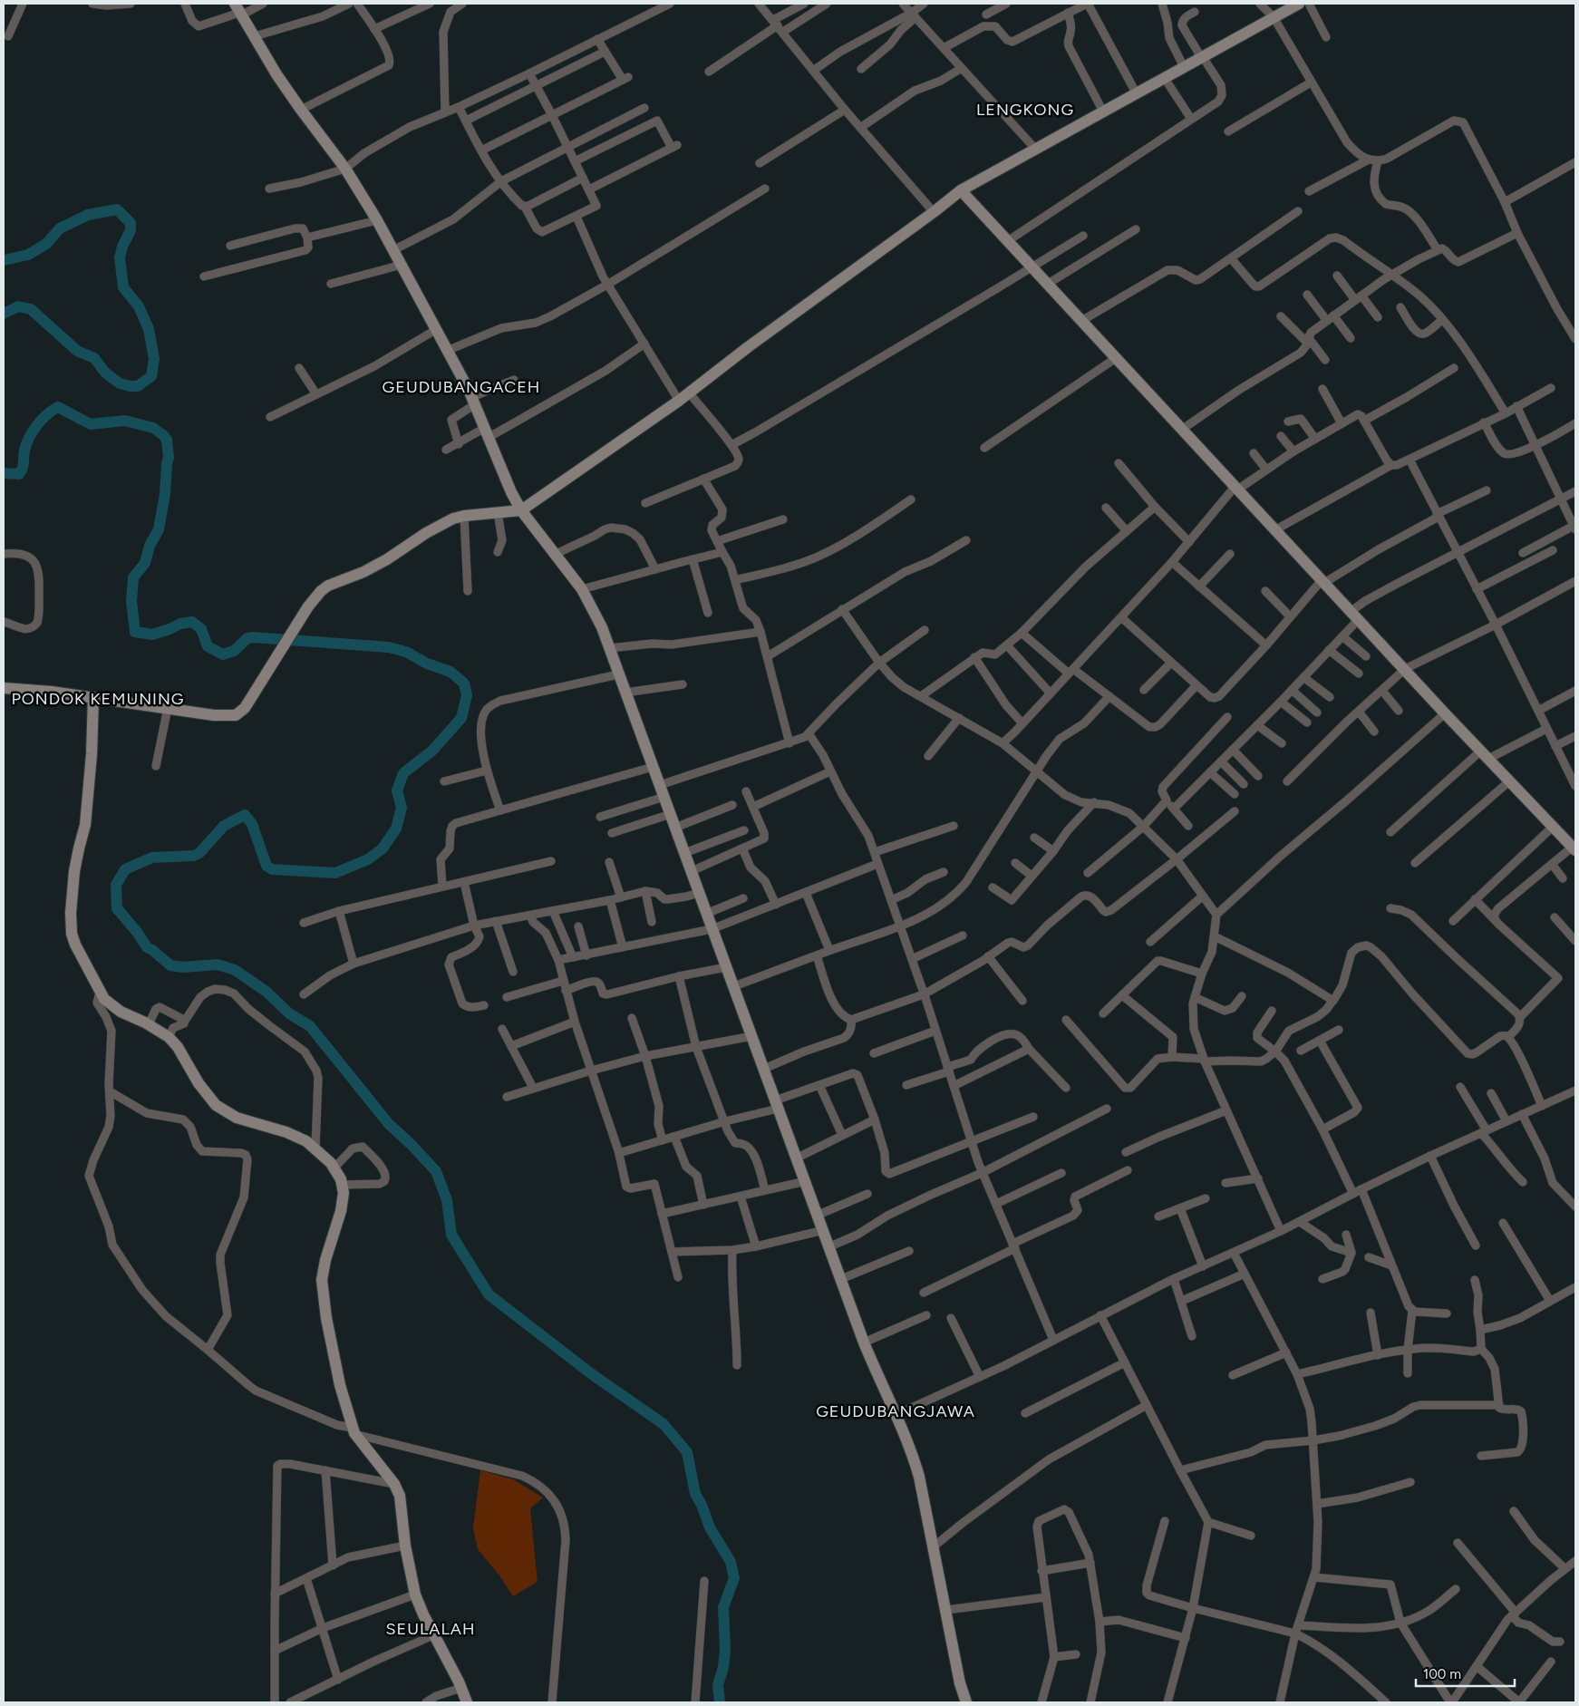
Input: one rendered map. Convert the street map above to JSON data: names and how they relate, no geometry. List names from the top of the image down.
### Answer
{
  "districts": [
    "LENGKONG",
    "GEUDUBANGACEH",
    "PONDOK KEMUNING",
    "GEUDUBANGJAWA",
    "SEULALAH"
  ],
  "scale_bar": "100 m"
}
